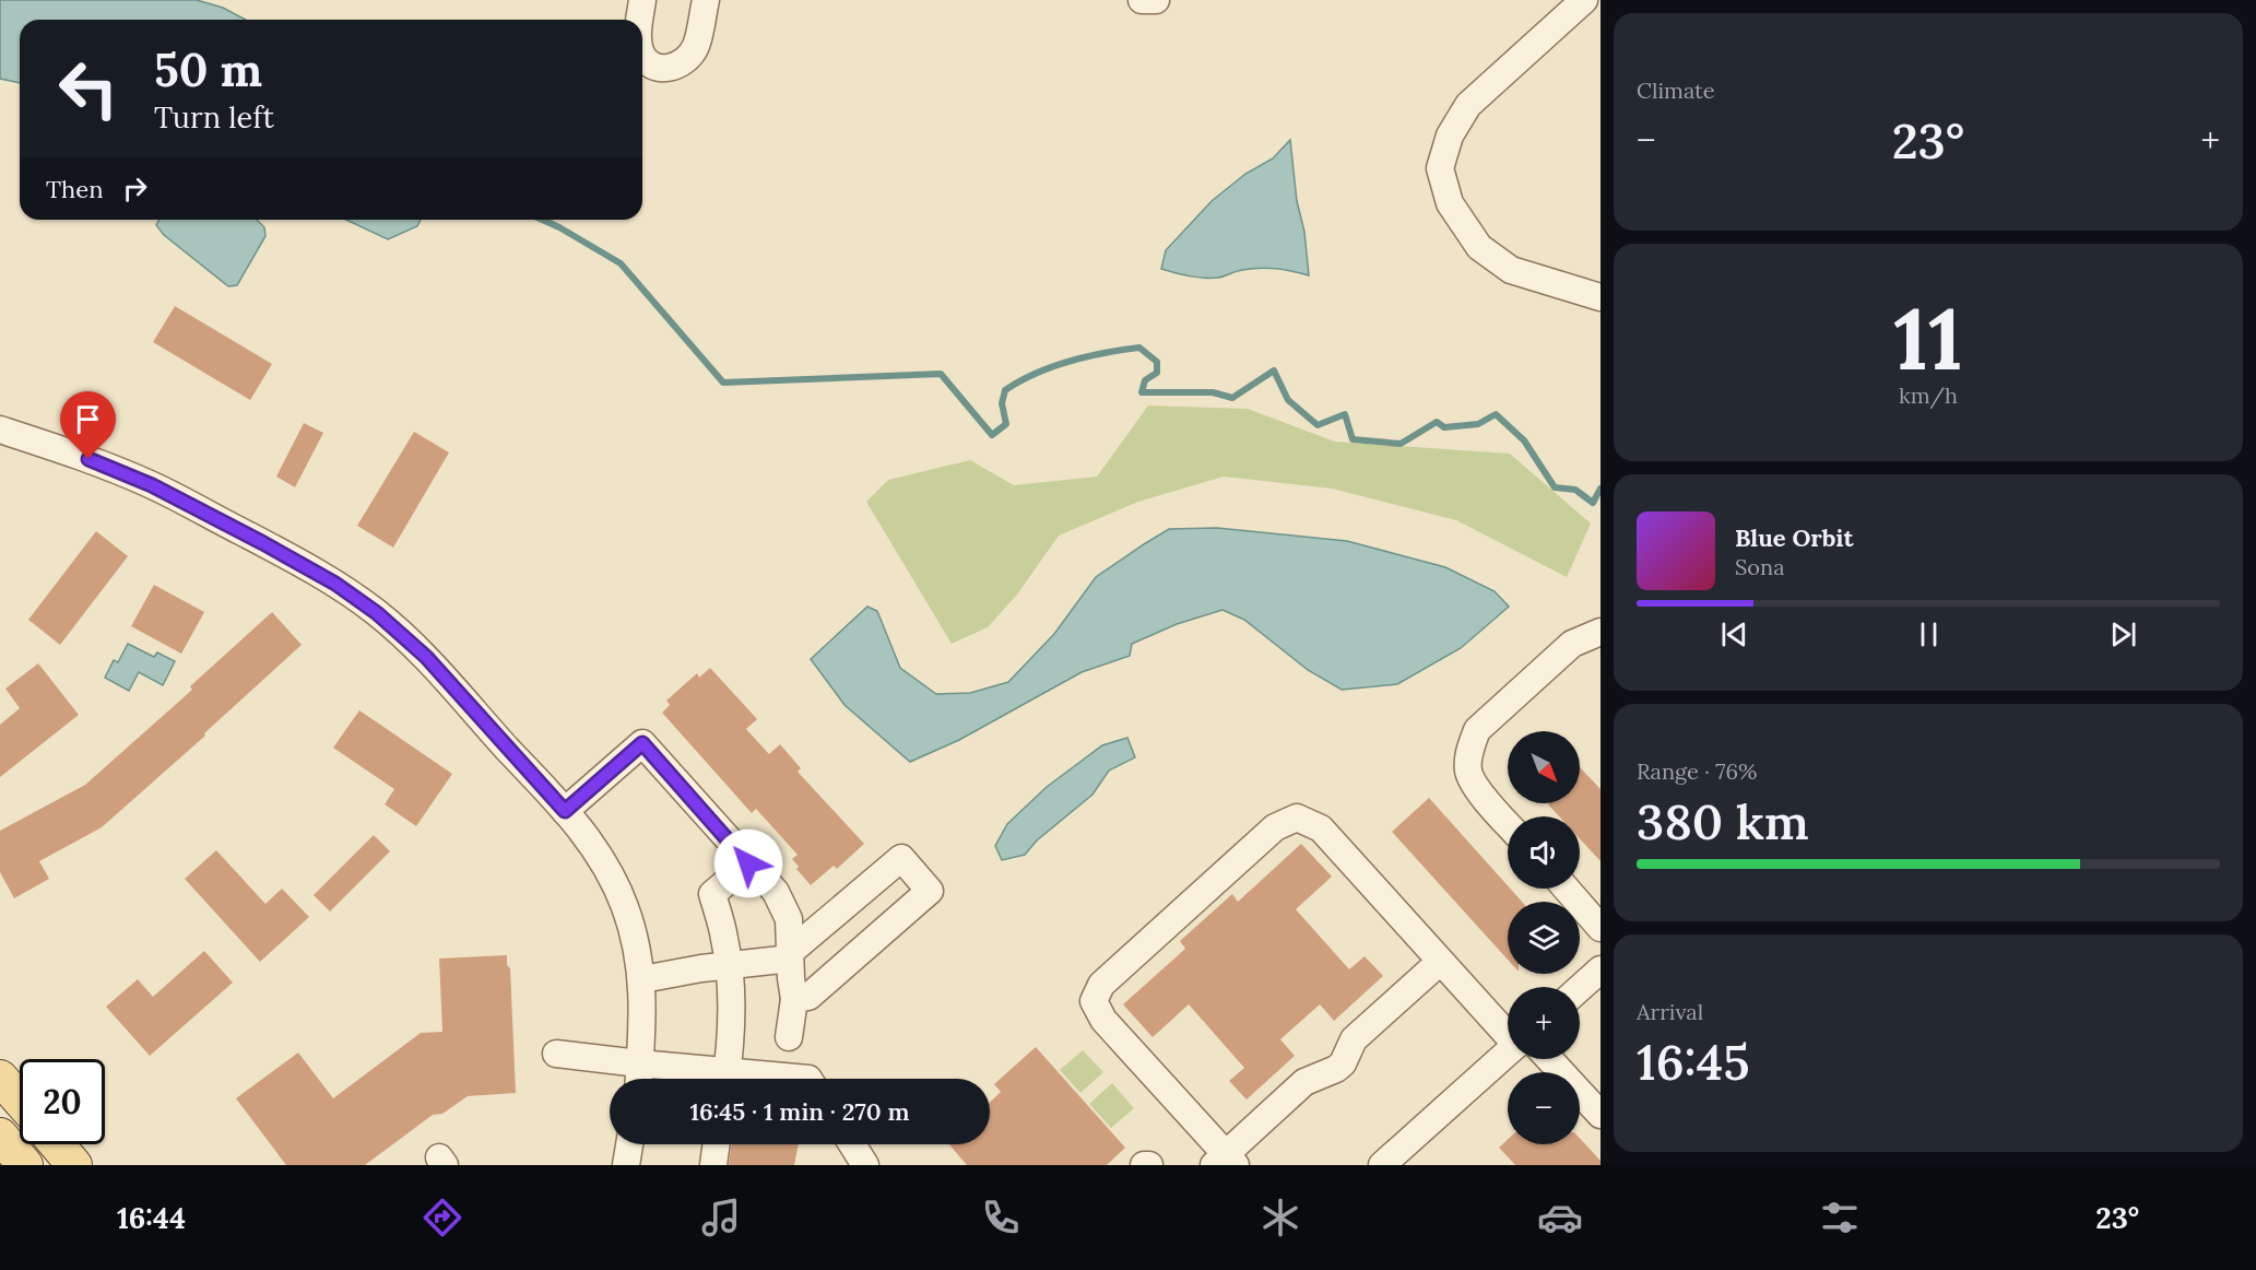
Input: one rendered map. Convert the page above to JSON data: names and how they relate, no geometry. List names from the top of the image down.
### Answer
{
  "north": "bottom right",
  "page": {
    "tile": [
      "Climate",
      ["11", "km/h"],
      ["Range · 76%", "380 km"],
      ["Arrival", "16:45"]
    ],
    "turn": ["50 m", "Turn left"],
    "heat": ["−", "23°", "+"],
    "then": "Then",
    "song": ["Blue Orbit", "Sona"],
    "map_buttons": ["+", "−"],
    "limit": "20",
    "trip": "16:45 · 1 min · 270 m",
    "tabs": ["16:44", "23°"]
  }
}
